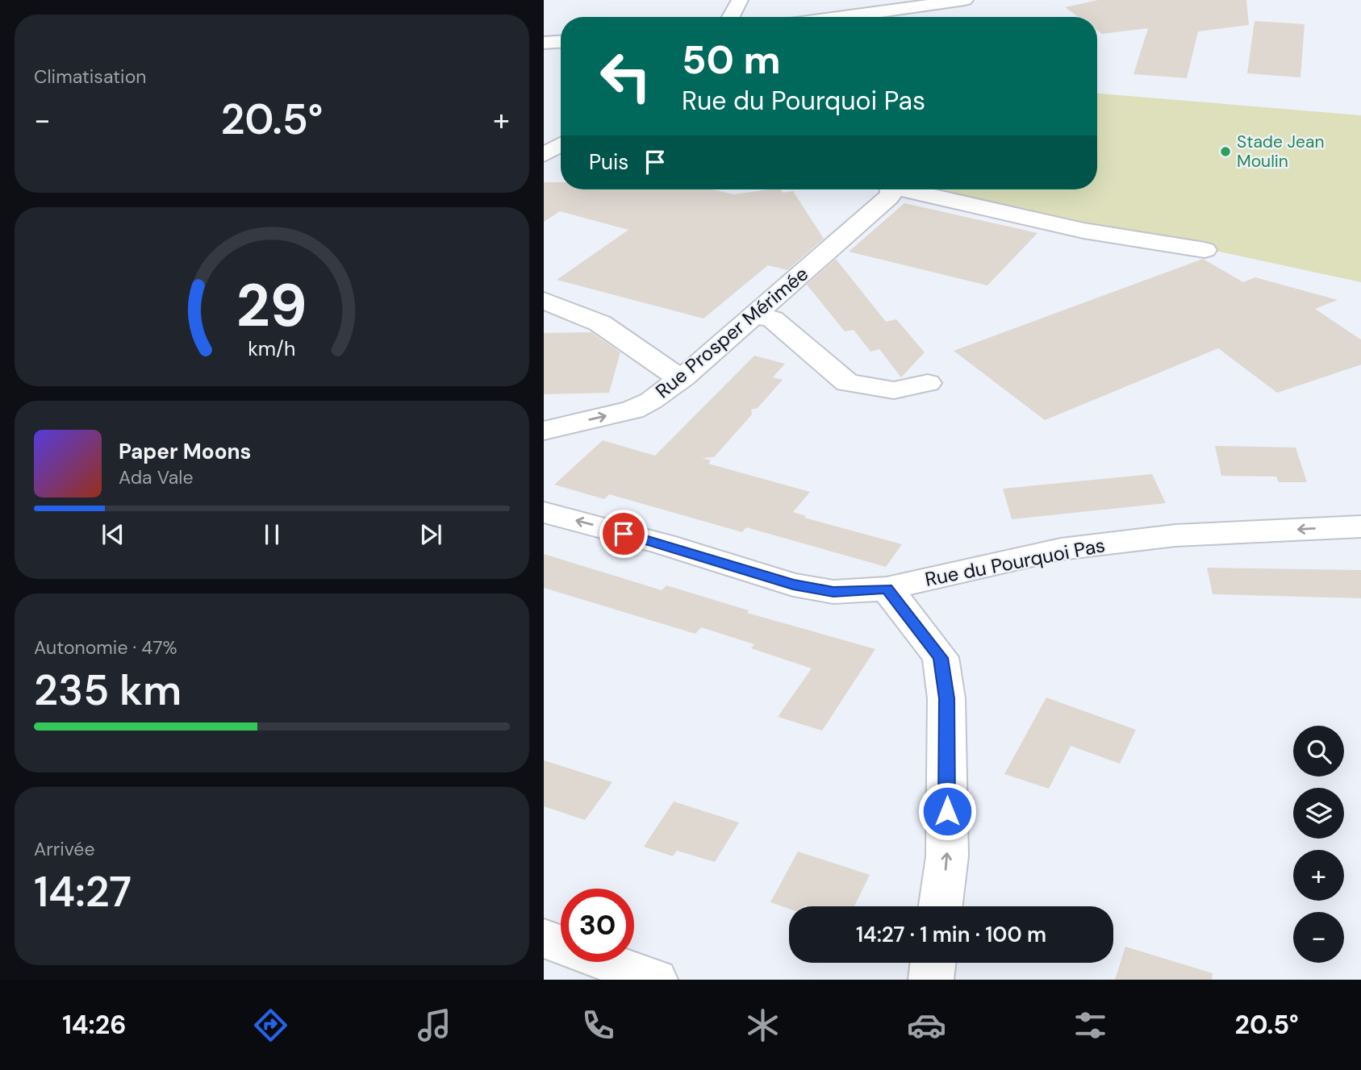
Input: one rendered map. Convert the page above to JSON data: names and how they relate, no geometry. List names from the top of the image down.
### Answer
{
  "streets": {
    "street": ["Rue Prosper Mérimée", "Rue du Pourquoi Pas"]
  },
  "one_way": ["Rue du Pourquoi Pas"],
  "places": ["Stade Jean Moulin"],
  "page": {
    "tile": [
      "Climatisation",
      ["Autonomie · 47%", "235 km"],
      ["Arrivée", "14:27"]
    ],
    "turn": ["50 m", "Rue du Pourquoi Pas"],
    "heat": ["−", "20.5°", "+"],
    "then": "Puis",
    "song": ["Paper Moons", "Ada Vale"],
    "map_buttons": ["+", "−"],
    "limit": "30",
    "trip": "14:27 · 1 min · 100 m",
    "tabs": ["14:26", "20.5°"],
    "gauge": ["29", "km/h"]
  }
}
